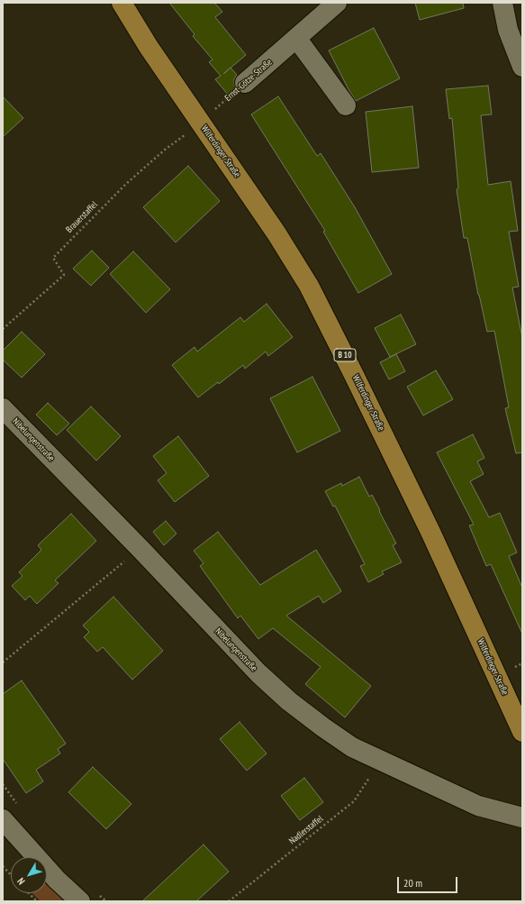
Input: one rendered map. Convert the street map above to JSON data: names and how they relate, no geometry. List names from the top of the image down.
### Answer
{
  "streets": {
    "main road": ["Wilferdinger Straße", "B 10"],
    "street": ["Ernst-Götze-Straße", "Nibelungenstraße"],
    "path": ["Brauerstaffel", "Nadlerstaffel"]
  },
  "crossings": [
    ["Ernst-Götze-Straße", "Wilferdinger Straße"],
    ["Ernst-Götze-Straße", "Brauerstaffel"],
    ["Wilferdinger Straße", "Brauerstaffel"],
    ["Nibelungenstraße", "Nadlerstaffel"]
  ],
  "scale_bar": "20 m",
  "north": "bottom left"
}
